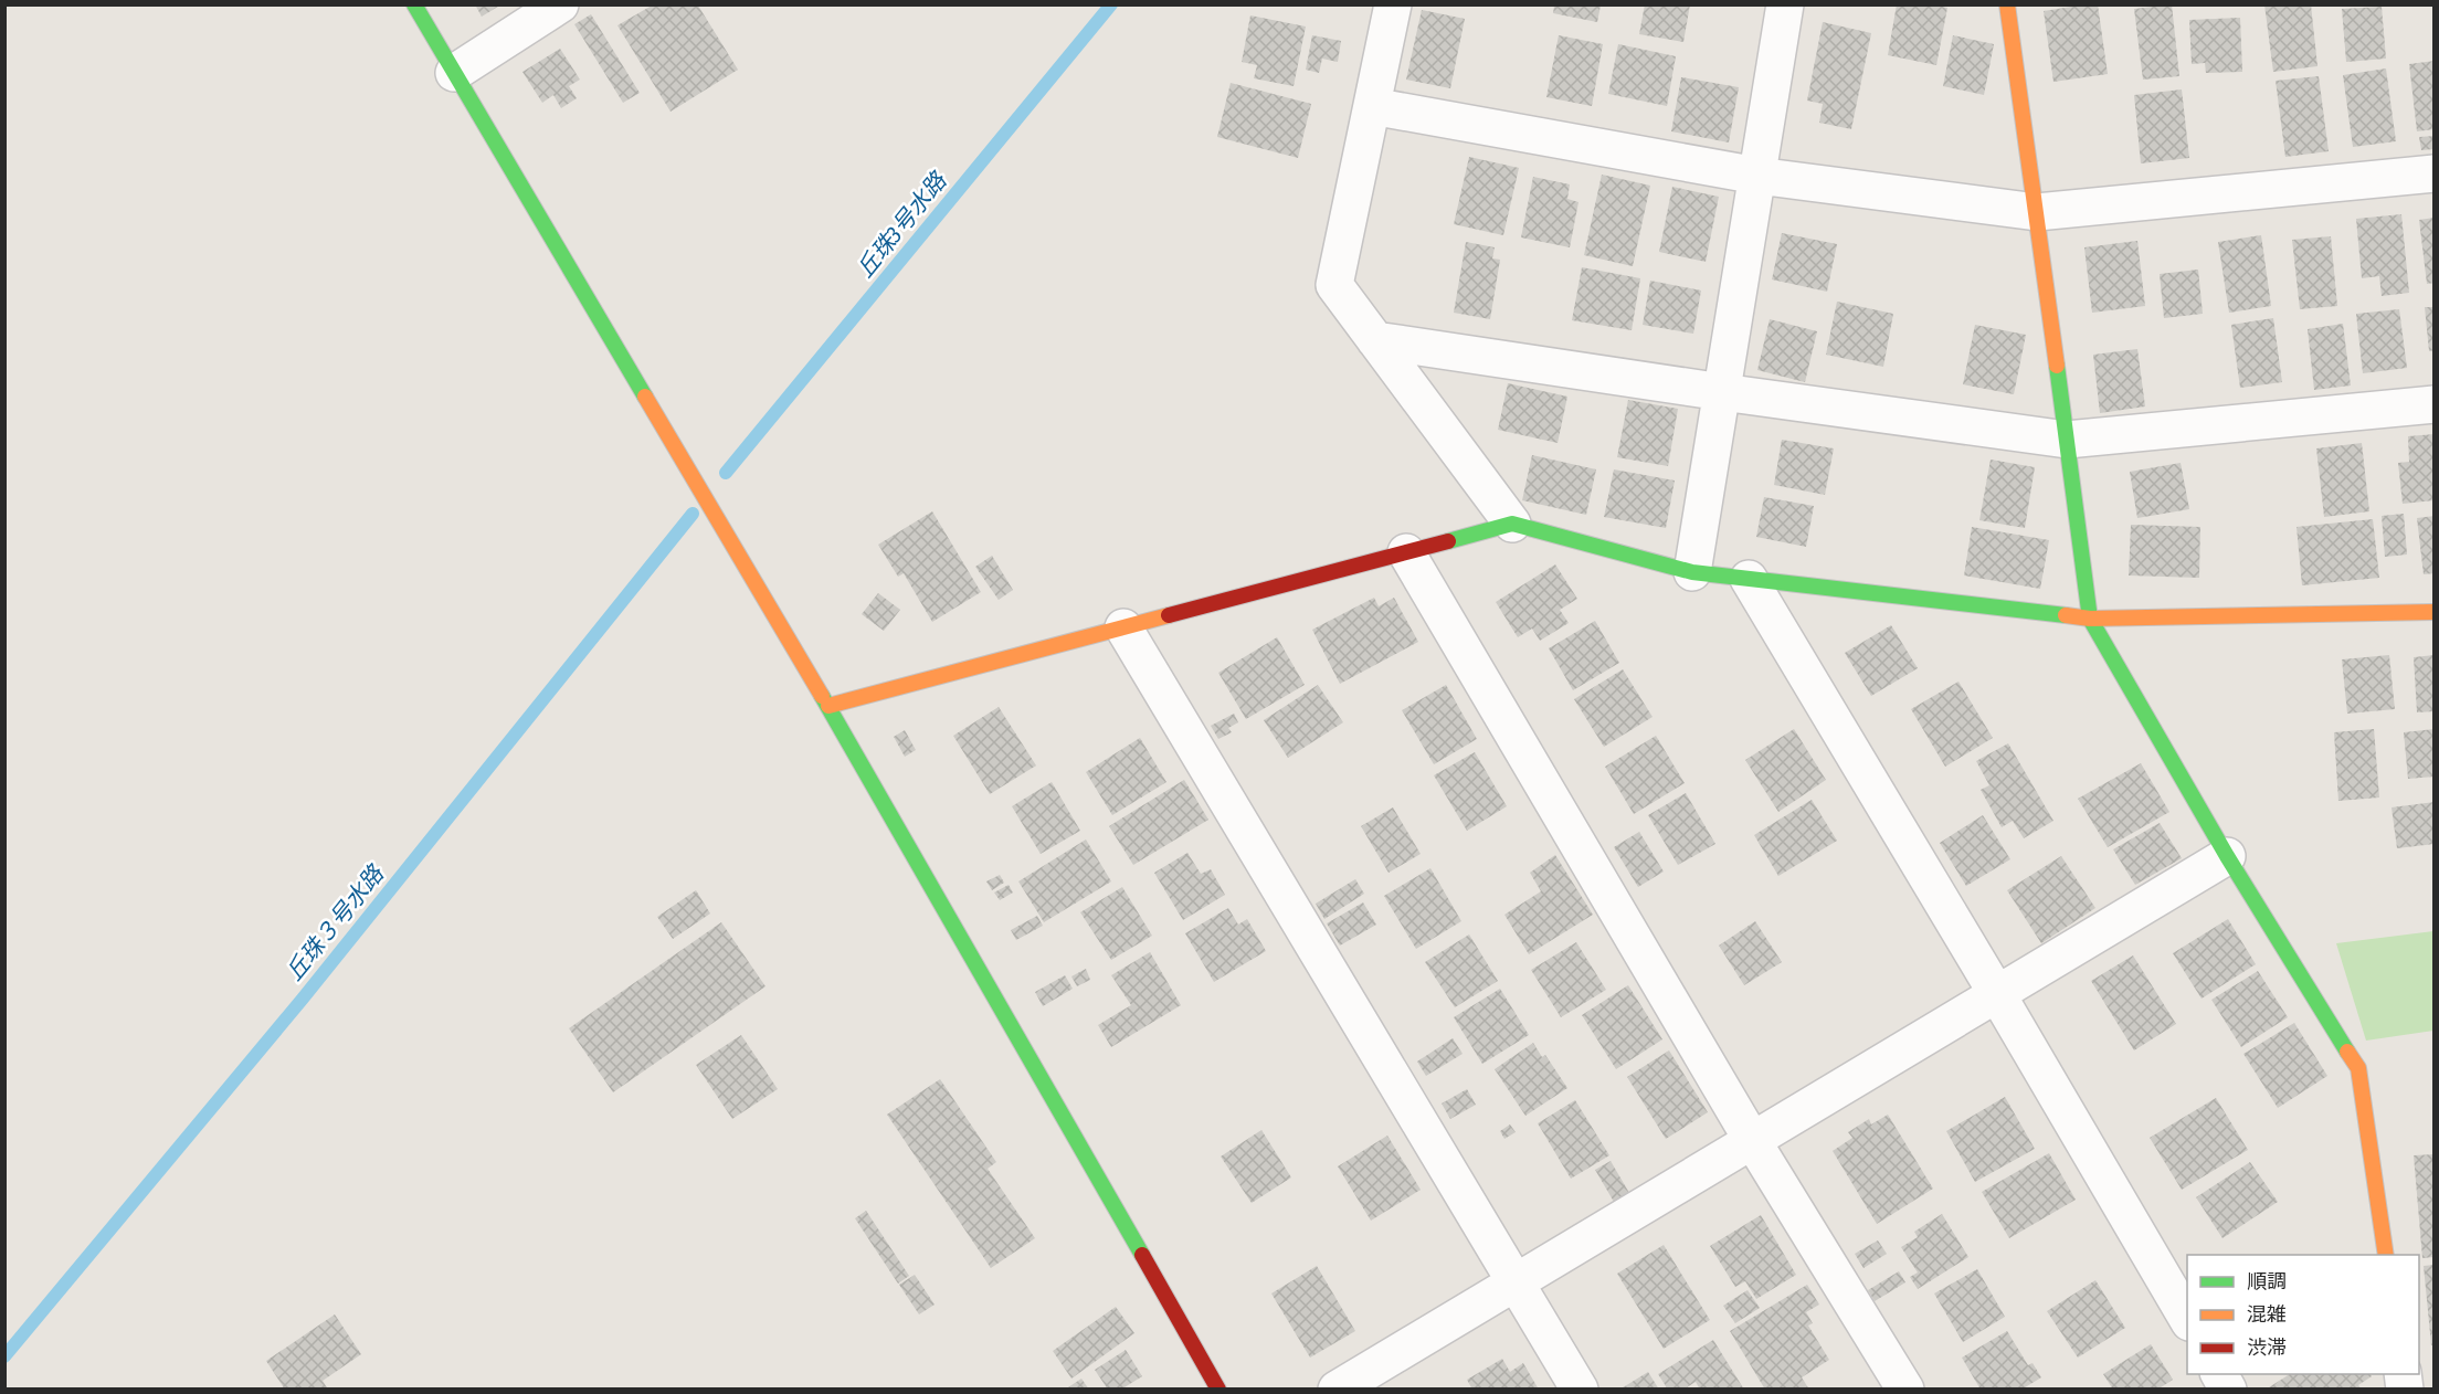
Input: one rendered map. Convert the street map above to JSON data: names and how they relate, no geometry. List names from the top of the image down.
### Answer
{
  "water": ["丘珠3号水路", "丘珠３号水路"],
  "legend": ["順調", "混雑", "渋滞"]
}
